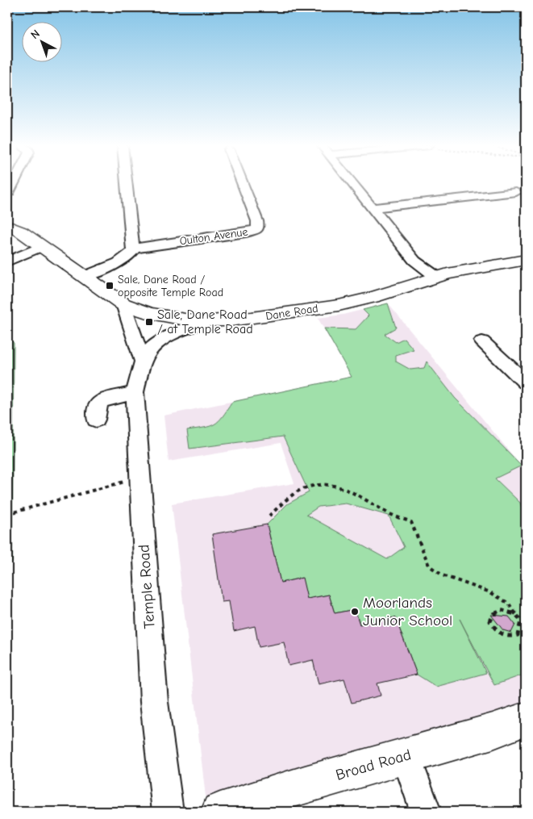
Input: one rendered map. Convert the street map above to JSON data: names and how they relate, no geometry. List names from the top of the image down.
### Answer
{
  "streets": {
    "main road": ["Dane Road", "Broad Road"],
    "street": ["Oulton Avenue", "Temple Road"]
  },
  "places": {
    "transit": ["Sale, Dane Road / opposite Temple Road", "Sale, Dane Road / at Temple Road"],
    "other": ["Moorlands Junior School"]
  },
  "north": "top left"
}
